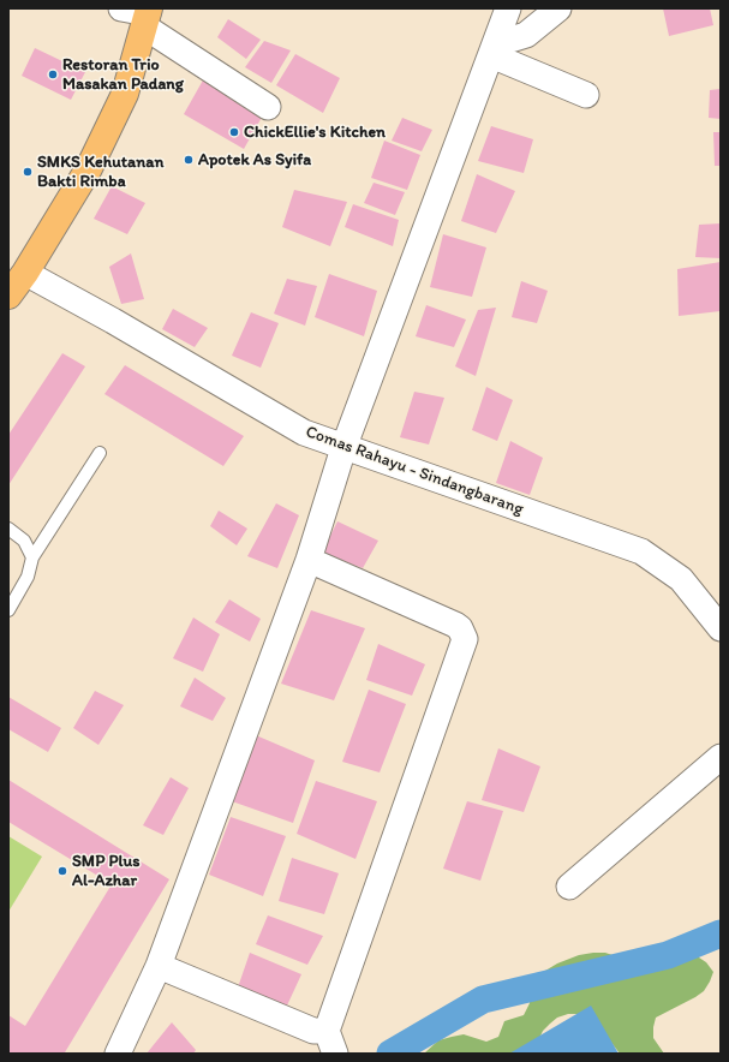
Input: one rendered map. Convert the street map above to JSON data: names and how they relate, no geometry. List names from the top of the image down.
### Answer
{
  "streets": {
    "street": ["Comas Rahayu - Sindangbarang"]
  },
  "places": [
    "Restoran Trio Masakan Padang",
    "ChickEllie's Kitchen",
    "Apotek As Syifa",
    "SMKS Kehutanan Bakti Rimba",
    "SMP Plus Al-Azhar"
  ]
}
